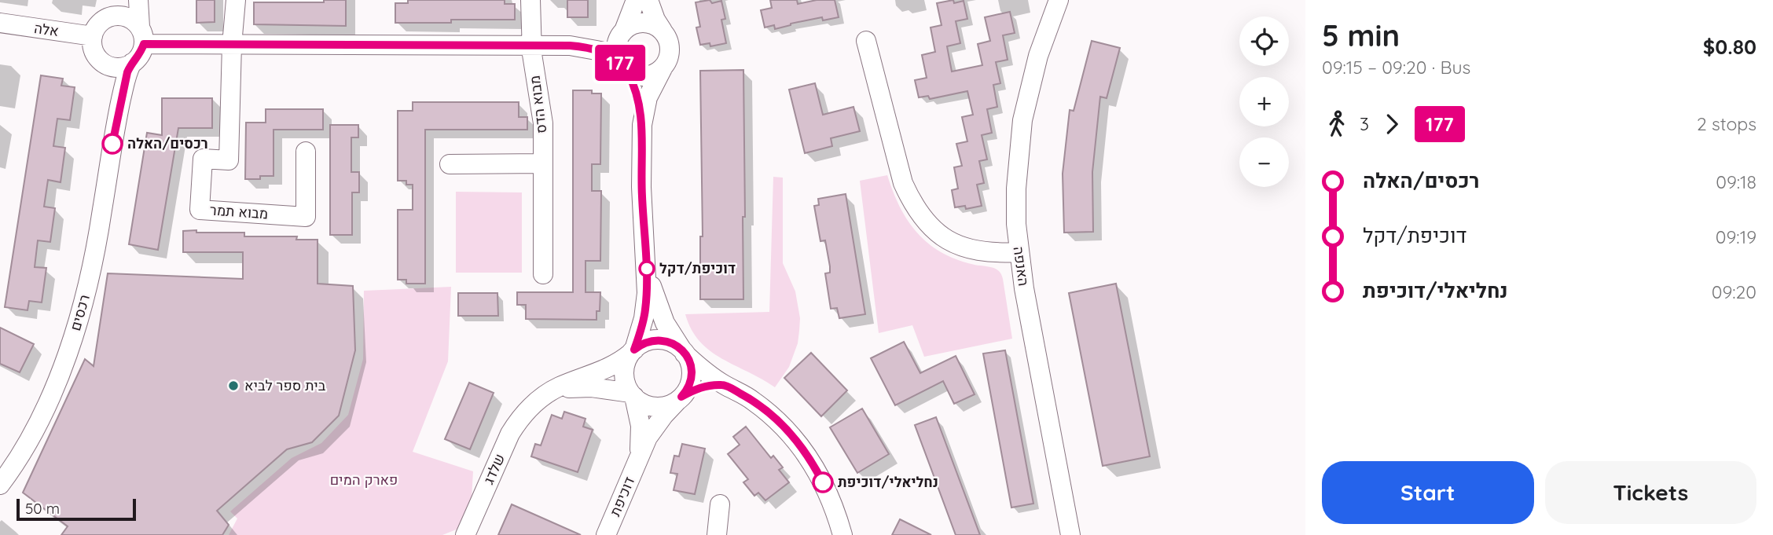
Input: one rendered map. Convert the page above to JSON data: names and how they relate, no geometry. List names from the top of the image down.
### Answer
{
  "streets": {
    "street": [
      "אלה",
      "מבוא הדס",
      "מבוא תמר",
      "האנפה",
      "רכסים",
      "שלדג",
      "דוכיפת"
    ]
  },
  "crossings": [
    ["אלה", "רכסים"],
    ["שלדג", "דוכיפת"]
  ],
  "parks": ["פארק המים"],
  "places": [
    "רכסים/האלה",
    "דוכיפת/דקל",
    "בית ספר לביא",
    "נחליאלי/דוכיפת"
  ],
  "lines": ["bus line 177"],
  "scale_bar": "50 m",
  "page": {
    "on_map": "177",
    "heading": ["5 min", "09:15 – 09:20 · Bus", "$0.80"],
    "map_buttons": ["+", "−"],
    "legs": ["3", "177", "2 stops"],
    "list": [
      {
        "name": "רכסים/האלה",
        "value": "09:18"
      },
      {
        "name": "דוכיפת/דקל",
        "value": "09:19"
      },
      {
        "name": "נחליאלי/דוכיפת",
        "value": "09:20"
      }
    ],
    "buttons": ["Start", "Tickets"],
    "scale": "50 m"
  }
}
